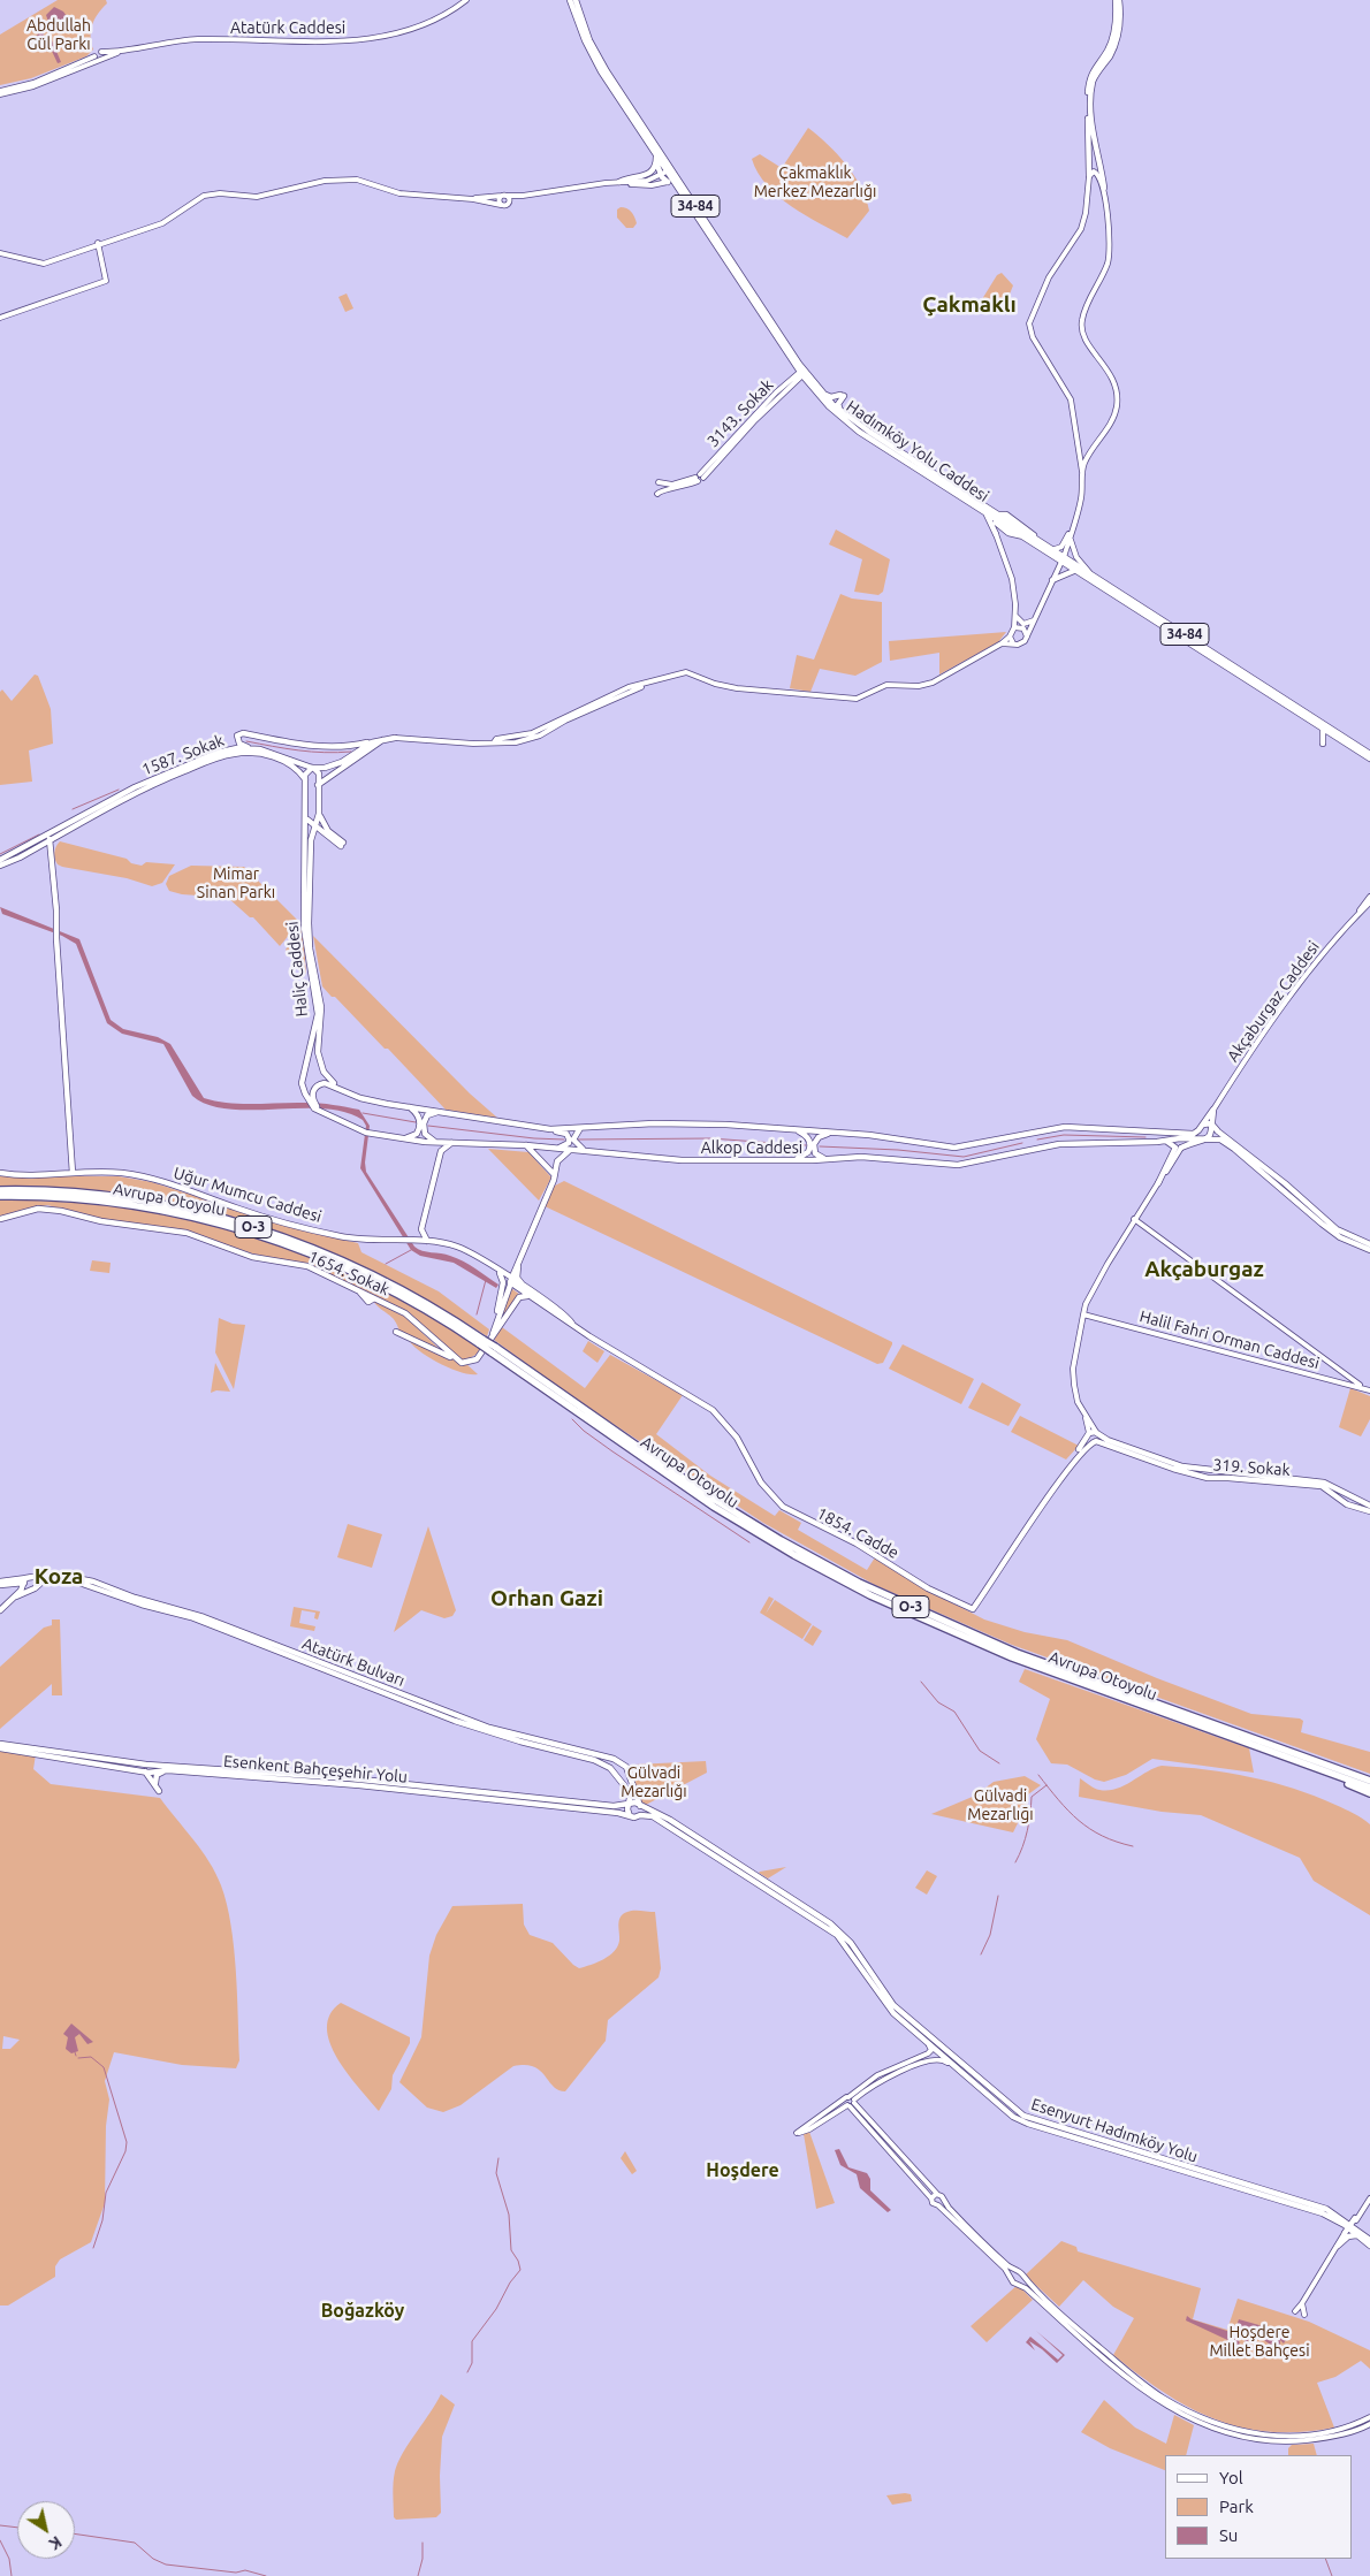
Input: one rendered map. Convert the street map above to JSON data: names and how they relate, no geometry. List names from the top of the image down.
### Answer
{
  "streets": {
    "highway": ["Avrupa Otoyolu", "O-3"],
    "main road": [
      "Atatürk Caddesi",
      "34-84",
      "3143. Sokak",
      "Hadımköy Yolu Caddesi",
      "1587. Sokak",
      "Haliç Caddesi",
      "Akçaburgaz Caddesi",
      "Alkop Caddesi",
      "Uğur Mumcu Caddesi",
      "1654. Sokak",
      "Halil Fahri Orman Caddesi",
      "319. Sokak",
      "1854. Cadde",
      "Atatürk Bulvarı",
      "Esenkent Bahçeşehir Yolu",
      "Esenyurt Hadımköy Yolu"
    ]
  },
  "crossings": [
    ["34-84", "Hadımköy Yolu Caddesi"],
    ["3143. Sokak", "Hadımköy Yolu Caddesi"],
    ["1587. Sokak", "Haliç Caddesi"],
    ["Haliç Caddesi", "Alkop Caddesi"],
    ["Alkop Caddesi", "Uğur Mumcu Caddesi"],
    ["319. Sokak", "1854. Cadde"],
    ["Esenkent Bahçeşehir Yolu", "Esenyurt Hadımköy Yolu"]
  ],
  "districts": [
    "Çakmaklı",
    "Akçaburgaz",
    "Koza",
    "Orhan Gazi",
    "Hoşdere",
    "Boğazköy"
  ],
  "parks": [
    "Abdullah Gül Parkı",
    "Çakmaklık Merkez Mezarlığı",
    "Mimar Sinan Parkı",
    "Gülvadi Mezarlığı",
    "Gülvadi Mezarlıḡı",
    "Hoşdere Millet Bahçesi"
  ],
  "legend": ["Yol", "Park", "Su"],
  "north": "bottom right"
}
